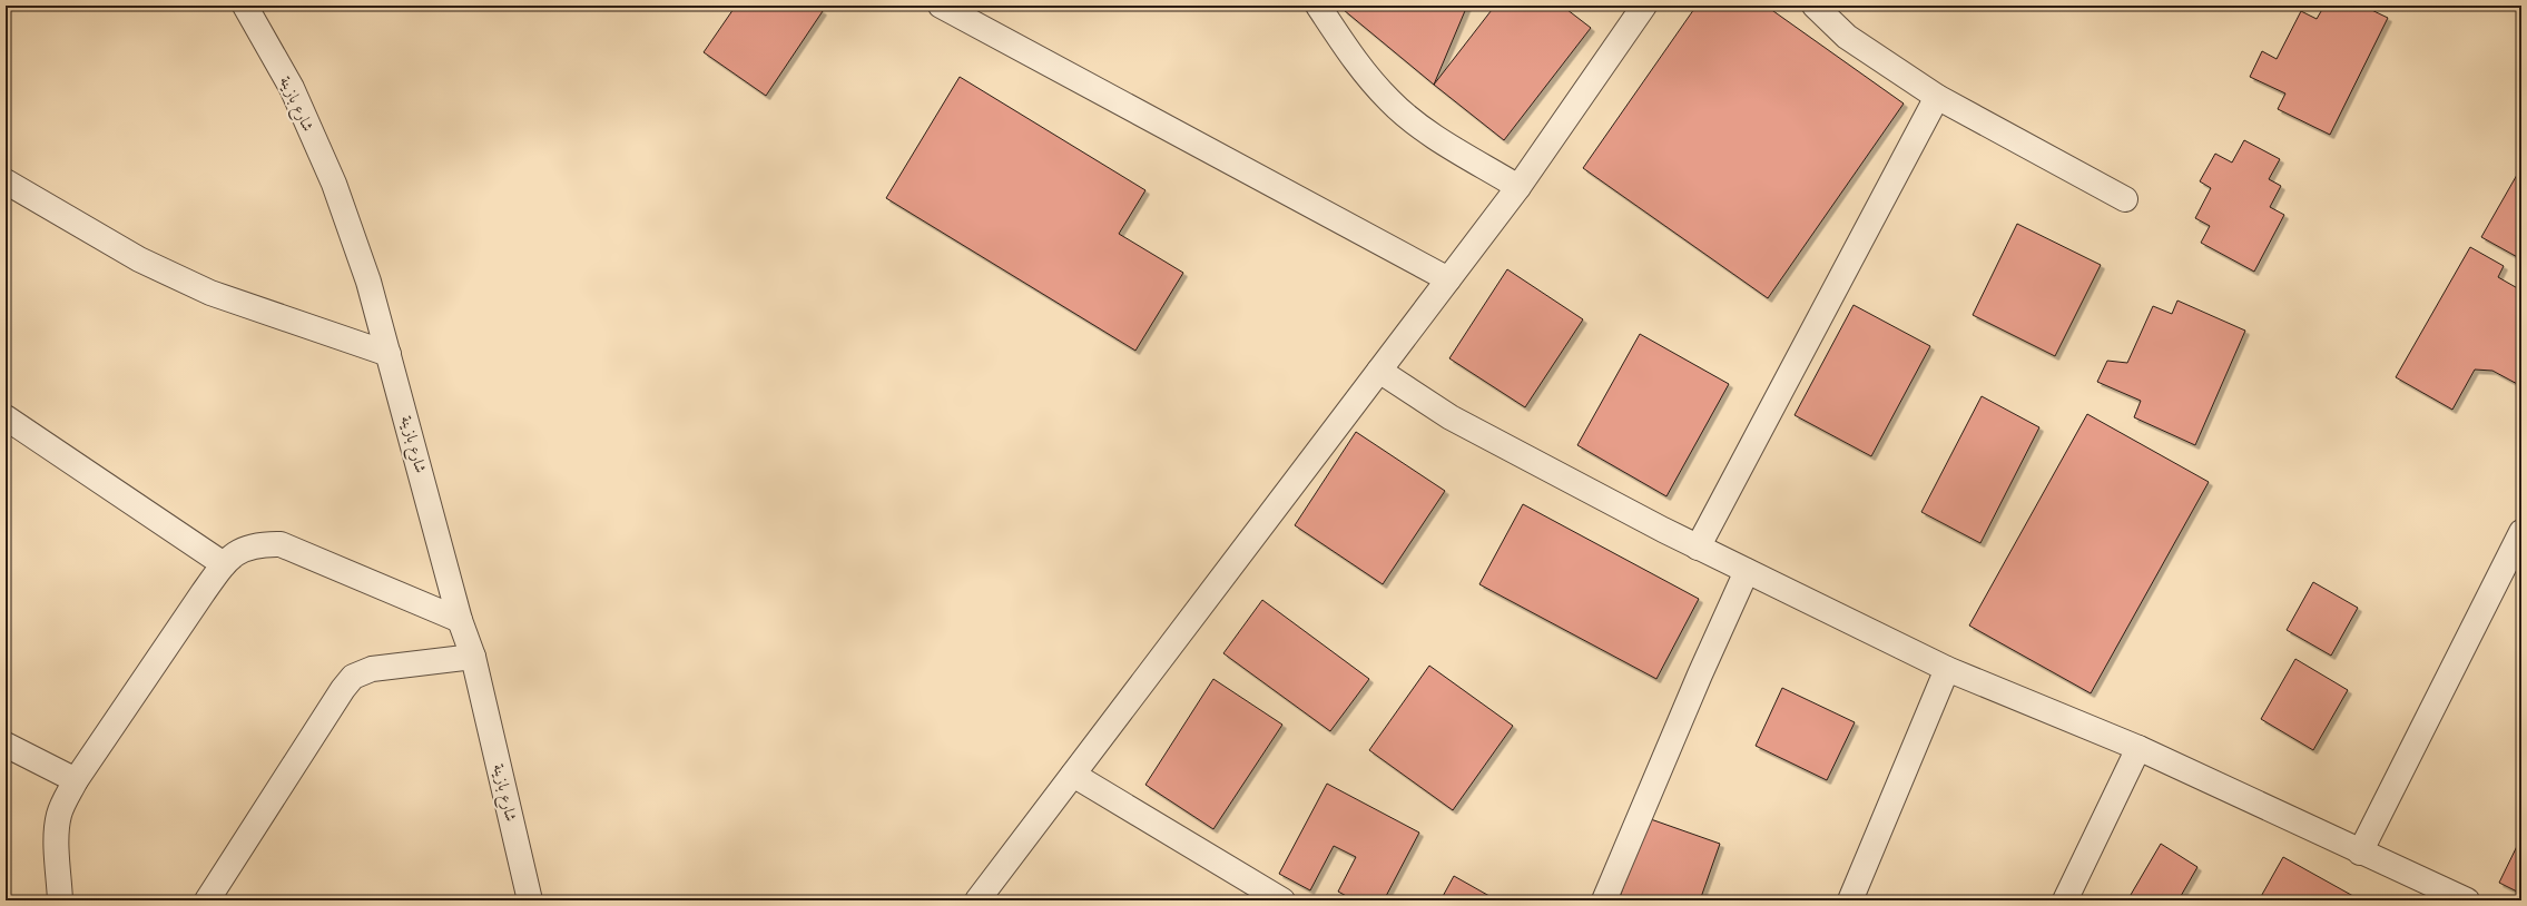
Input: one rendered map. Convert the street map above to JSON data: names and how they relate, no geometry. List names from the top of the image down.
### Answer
{
  "streets": {
    "street": ["شارع بازينة"]
  }
}
